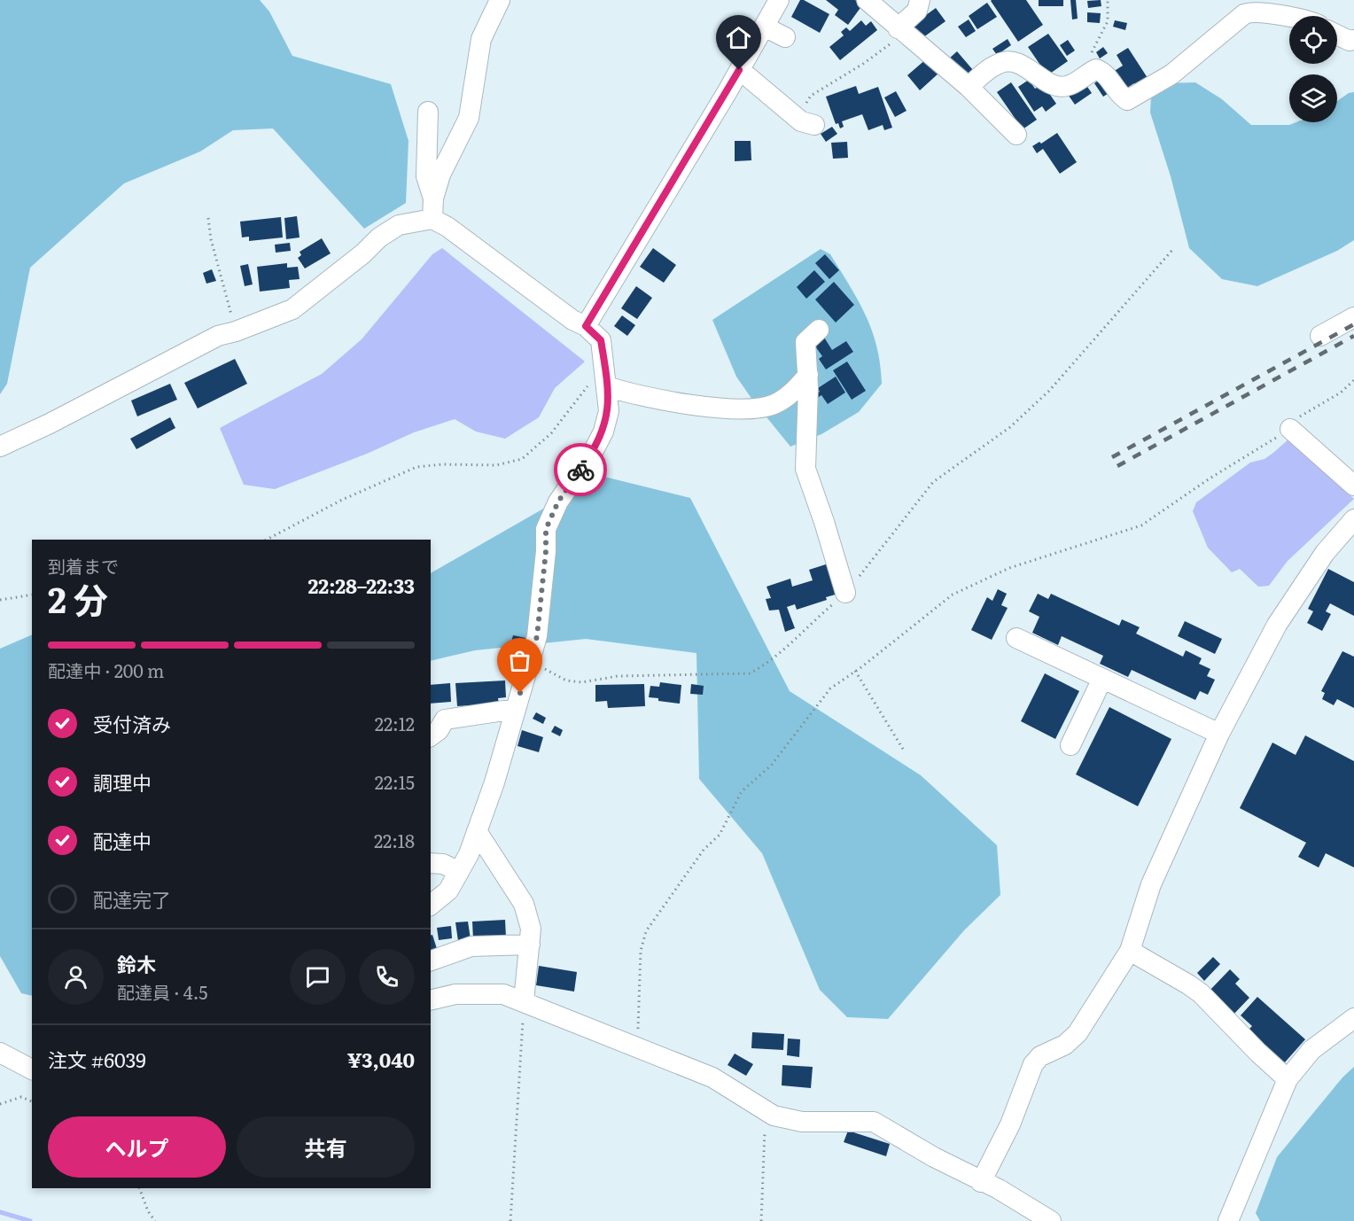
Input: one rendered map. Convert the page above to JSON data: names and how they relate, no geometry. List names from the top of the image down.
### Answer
{
  "page": {
    "heading": ["2 分", "到着まで", "22:28–22:33"],
    "panel": [
      "鈴木",
      "配達員 · 4.5",
      "注文 #6039",
      "¥3,040"
    ],
    "bar": "配達中 · 200 m",
    "list": [
      ["受付済み", "22:12"],
      ["調理中", "22:15"],
      ["配達中", "22:18"],
      "配達完了"
    ],
    "buttons": ["ヘルプ", "共有"]
  }
}
